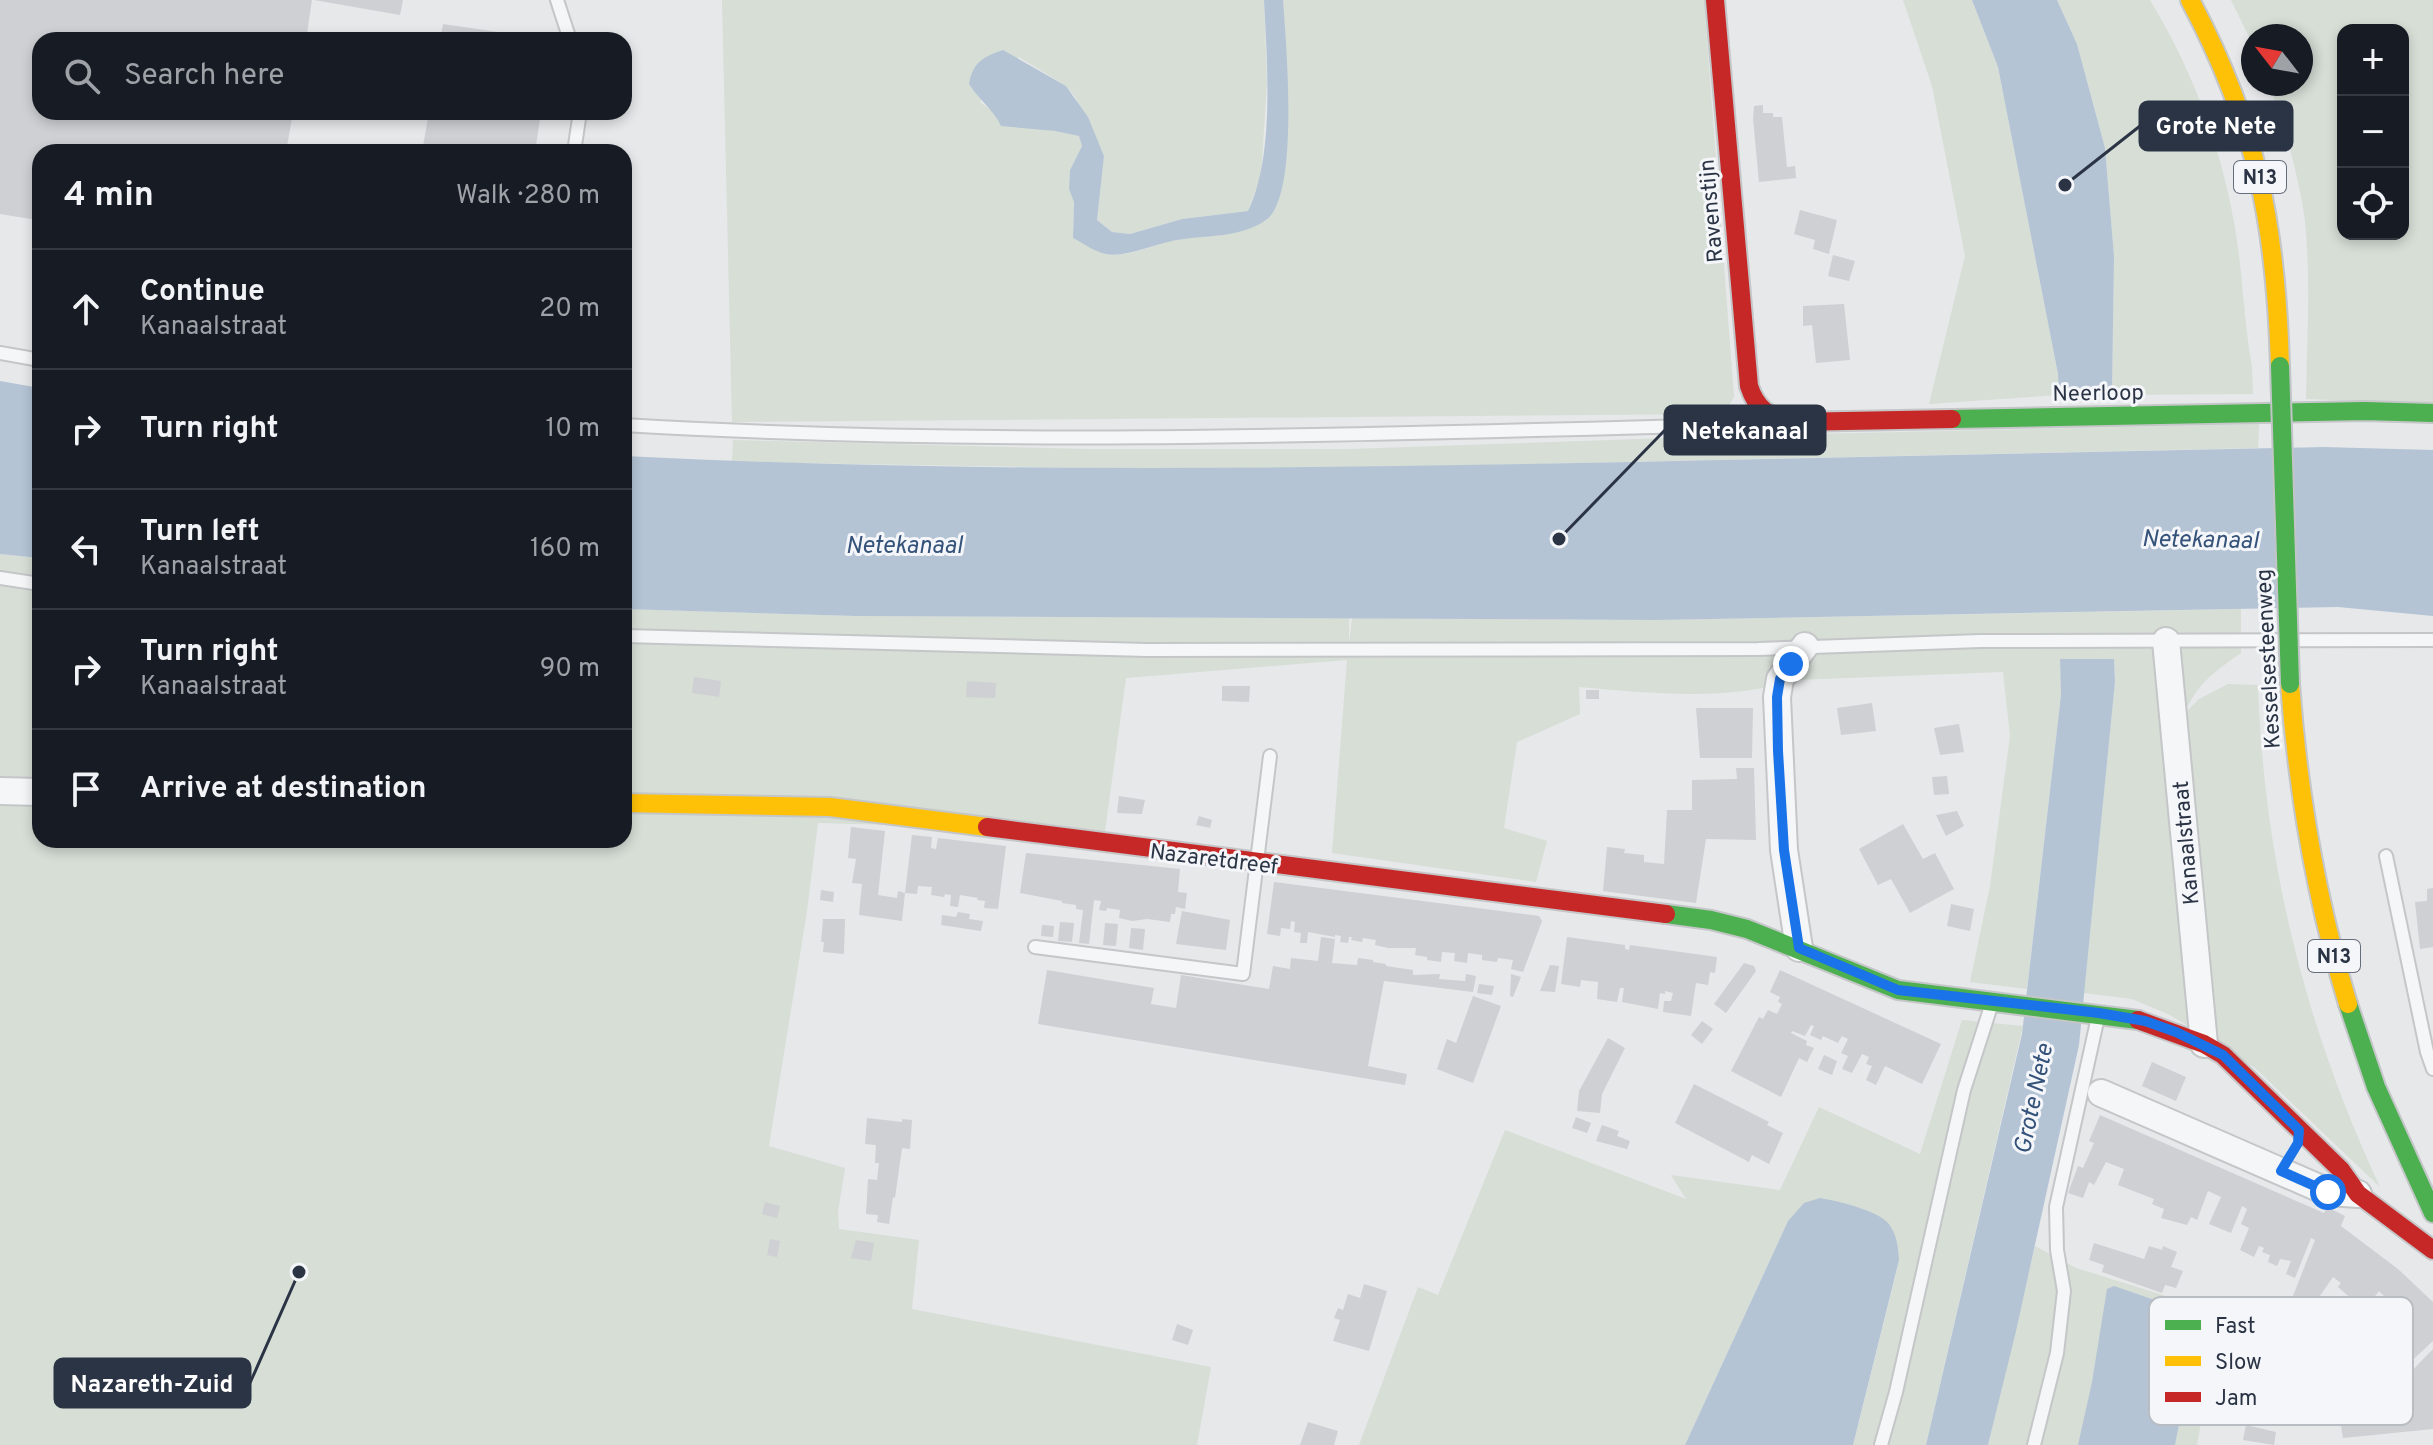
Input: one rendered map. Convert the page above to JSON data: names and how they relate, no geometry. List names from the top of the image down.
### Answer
{
  "streets": {
    "street": [
      "N13",
      "Ravenstijn",
      "Neerloop",
      "Kesselsesteenweg",
      "Kanaalstraat",
      "Nazaretdreef"
    ]
  },
  "crossings": [
    ["Ravenstijn", "Neerloop"]
  ],
  "water": ["Netekanaal", "Grote Nete"],
  "places": ["Grote Nete", "Netekanaal", "Nazareth-Zuid"],
  "legend": ["Fast", "Slow", "Jam"],
  "north": "top left",
  "page": {
    "map_buttons": ["+", "−"],
    "search": "Search here",
    "heading": ["4 min", "Walk · 280 m"],
    "list": [
      ["Continue", "Kanaalstraat", "20 m"],
      ["Turn right", "10 m"],
      ["Turn left", "Kanaalstraat", "160 m"],
      ["Turn right", "Kanaalstraat", "90 m"],
      "Arrive at destination"
    ]
  }
}
